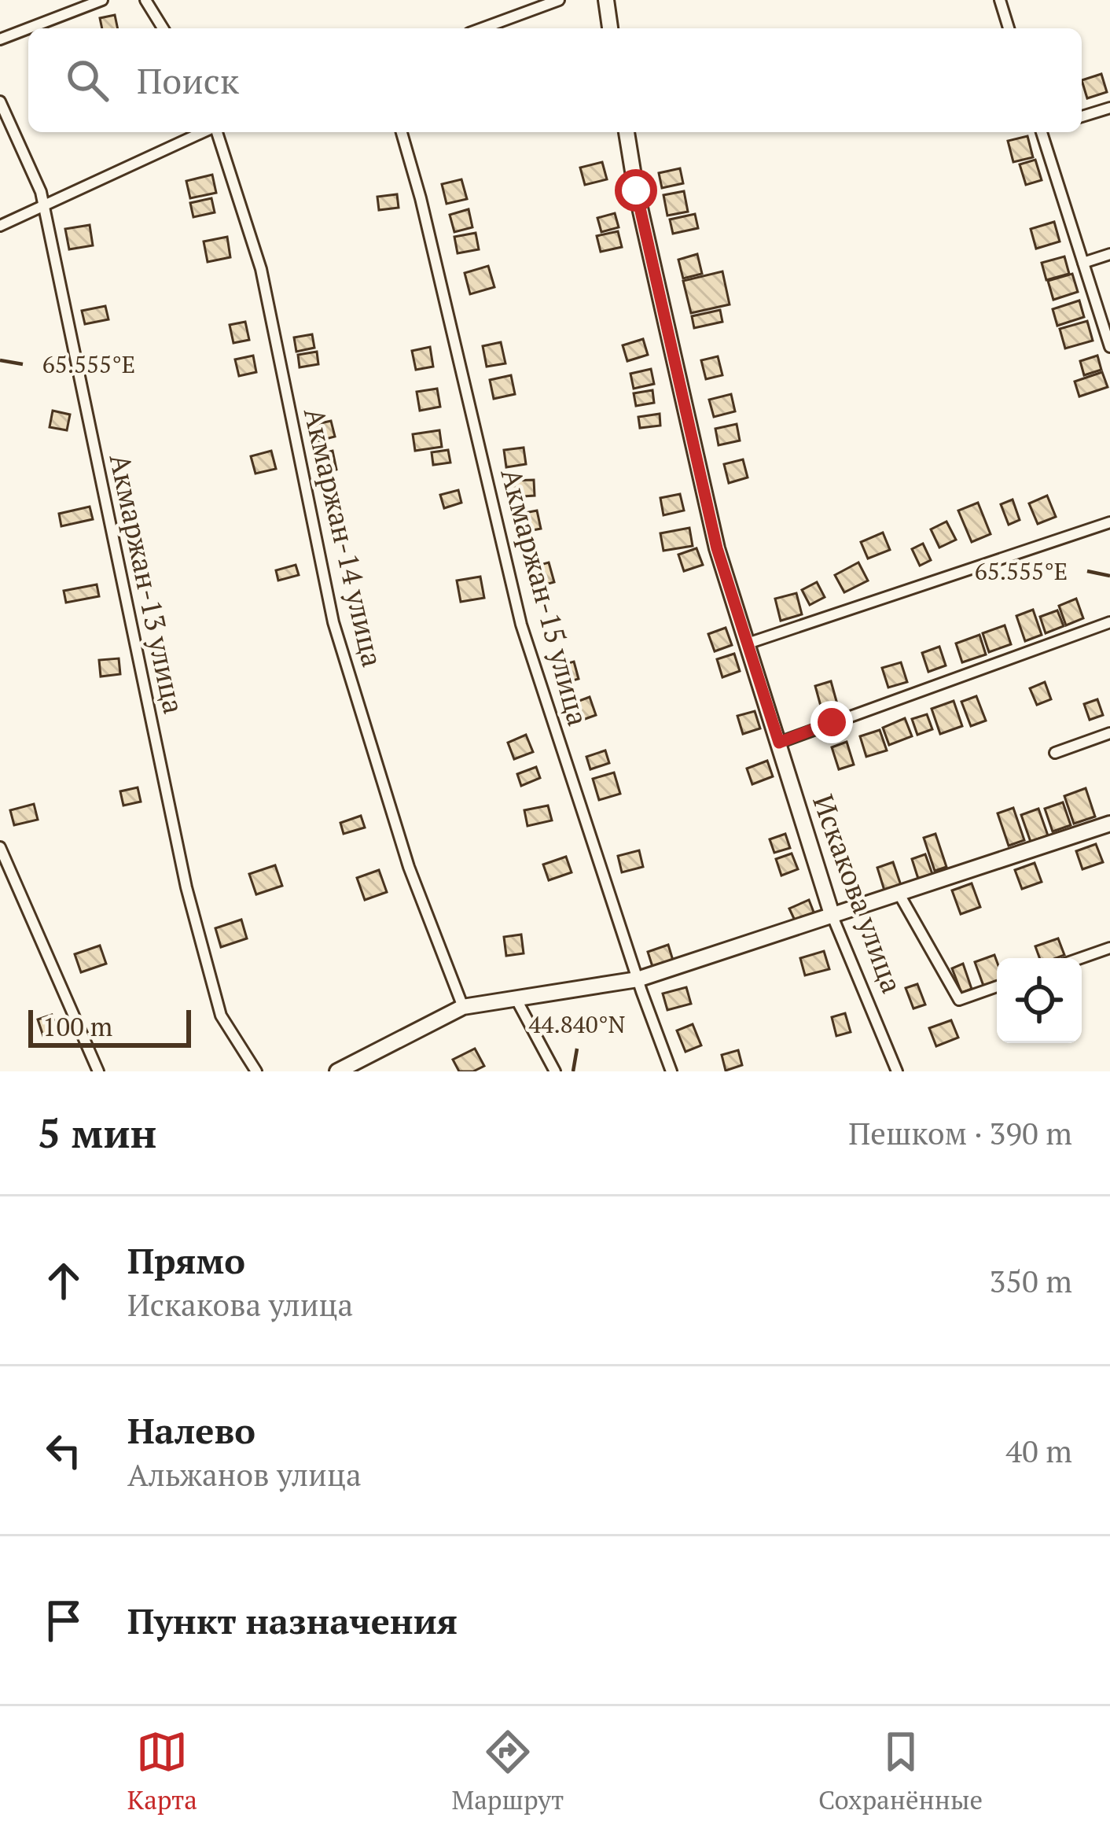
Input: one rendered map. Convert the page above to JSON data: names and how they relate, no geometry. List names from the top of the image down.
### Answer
{
  "streets": {
    "street": [
      "Акмаржан-14 улица",
      "Акмаржан-13 улица",
      "Акмаржан-15 улица",
      "Искакова улица"
    ]
  },
  "scale_bar": "100 m",
  "page": {
    "search": "Поиск",
    "scale": "100 m",
    "heading": ["5 мин", "Пешком · 390 m"],
    "list": [
      ["Прямо", "Искакова улица", "350 m"],
      ["Налево", "Альжанов улица", "40 m"],
      "Пункт назначения"
    ],
    "nav": ["Карта", "Маршрут", "Сохранённые"]
  },
  "coordinates": ["65.555°E", "44.840°N"]
}
